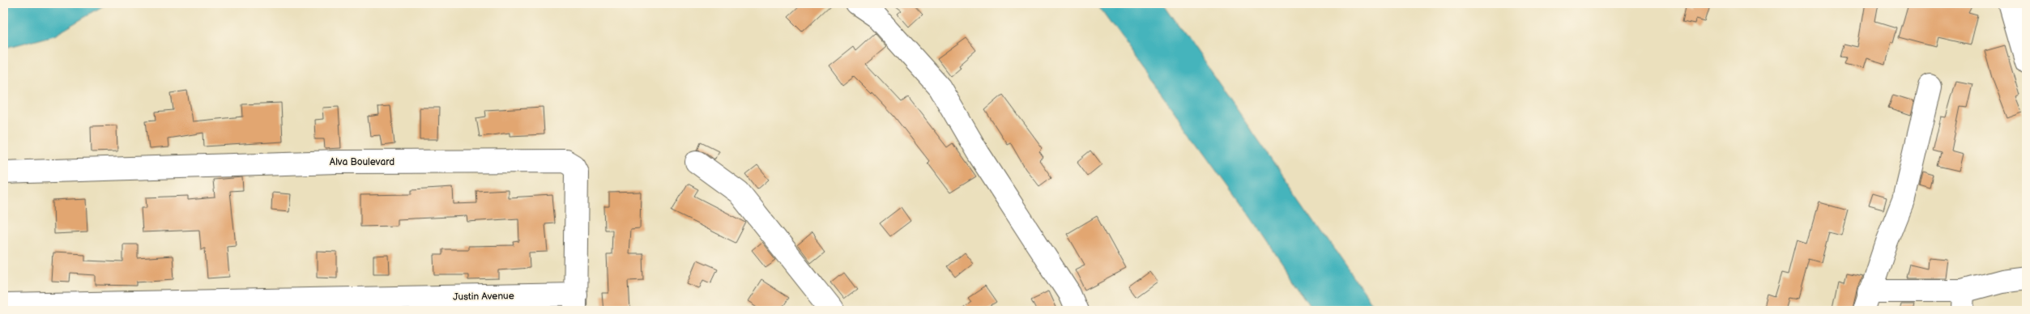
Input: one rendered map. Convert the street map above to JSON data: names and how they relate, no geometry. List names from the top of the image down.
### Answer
{
  "streets": {
    "street": ["Alva Boulevard", "Justin Avenue"]
  },
  "crossings": [
    ["Alva Boulevard", "Justin Avenue"]
  ]
}
